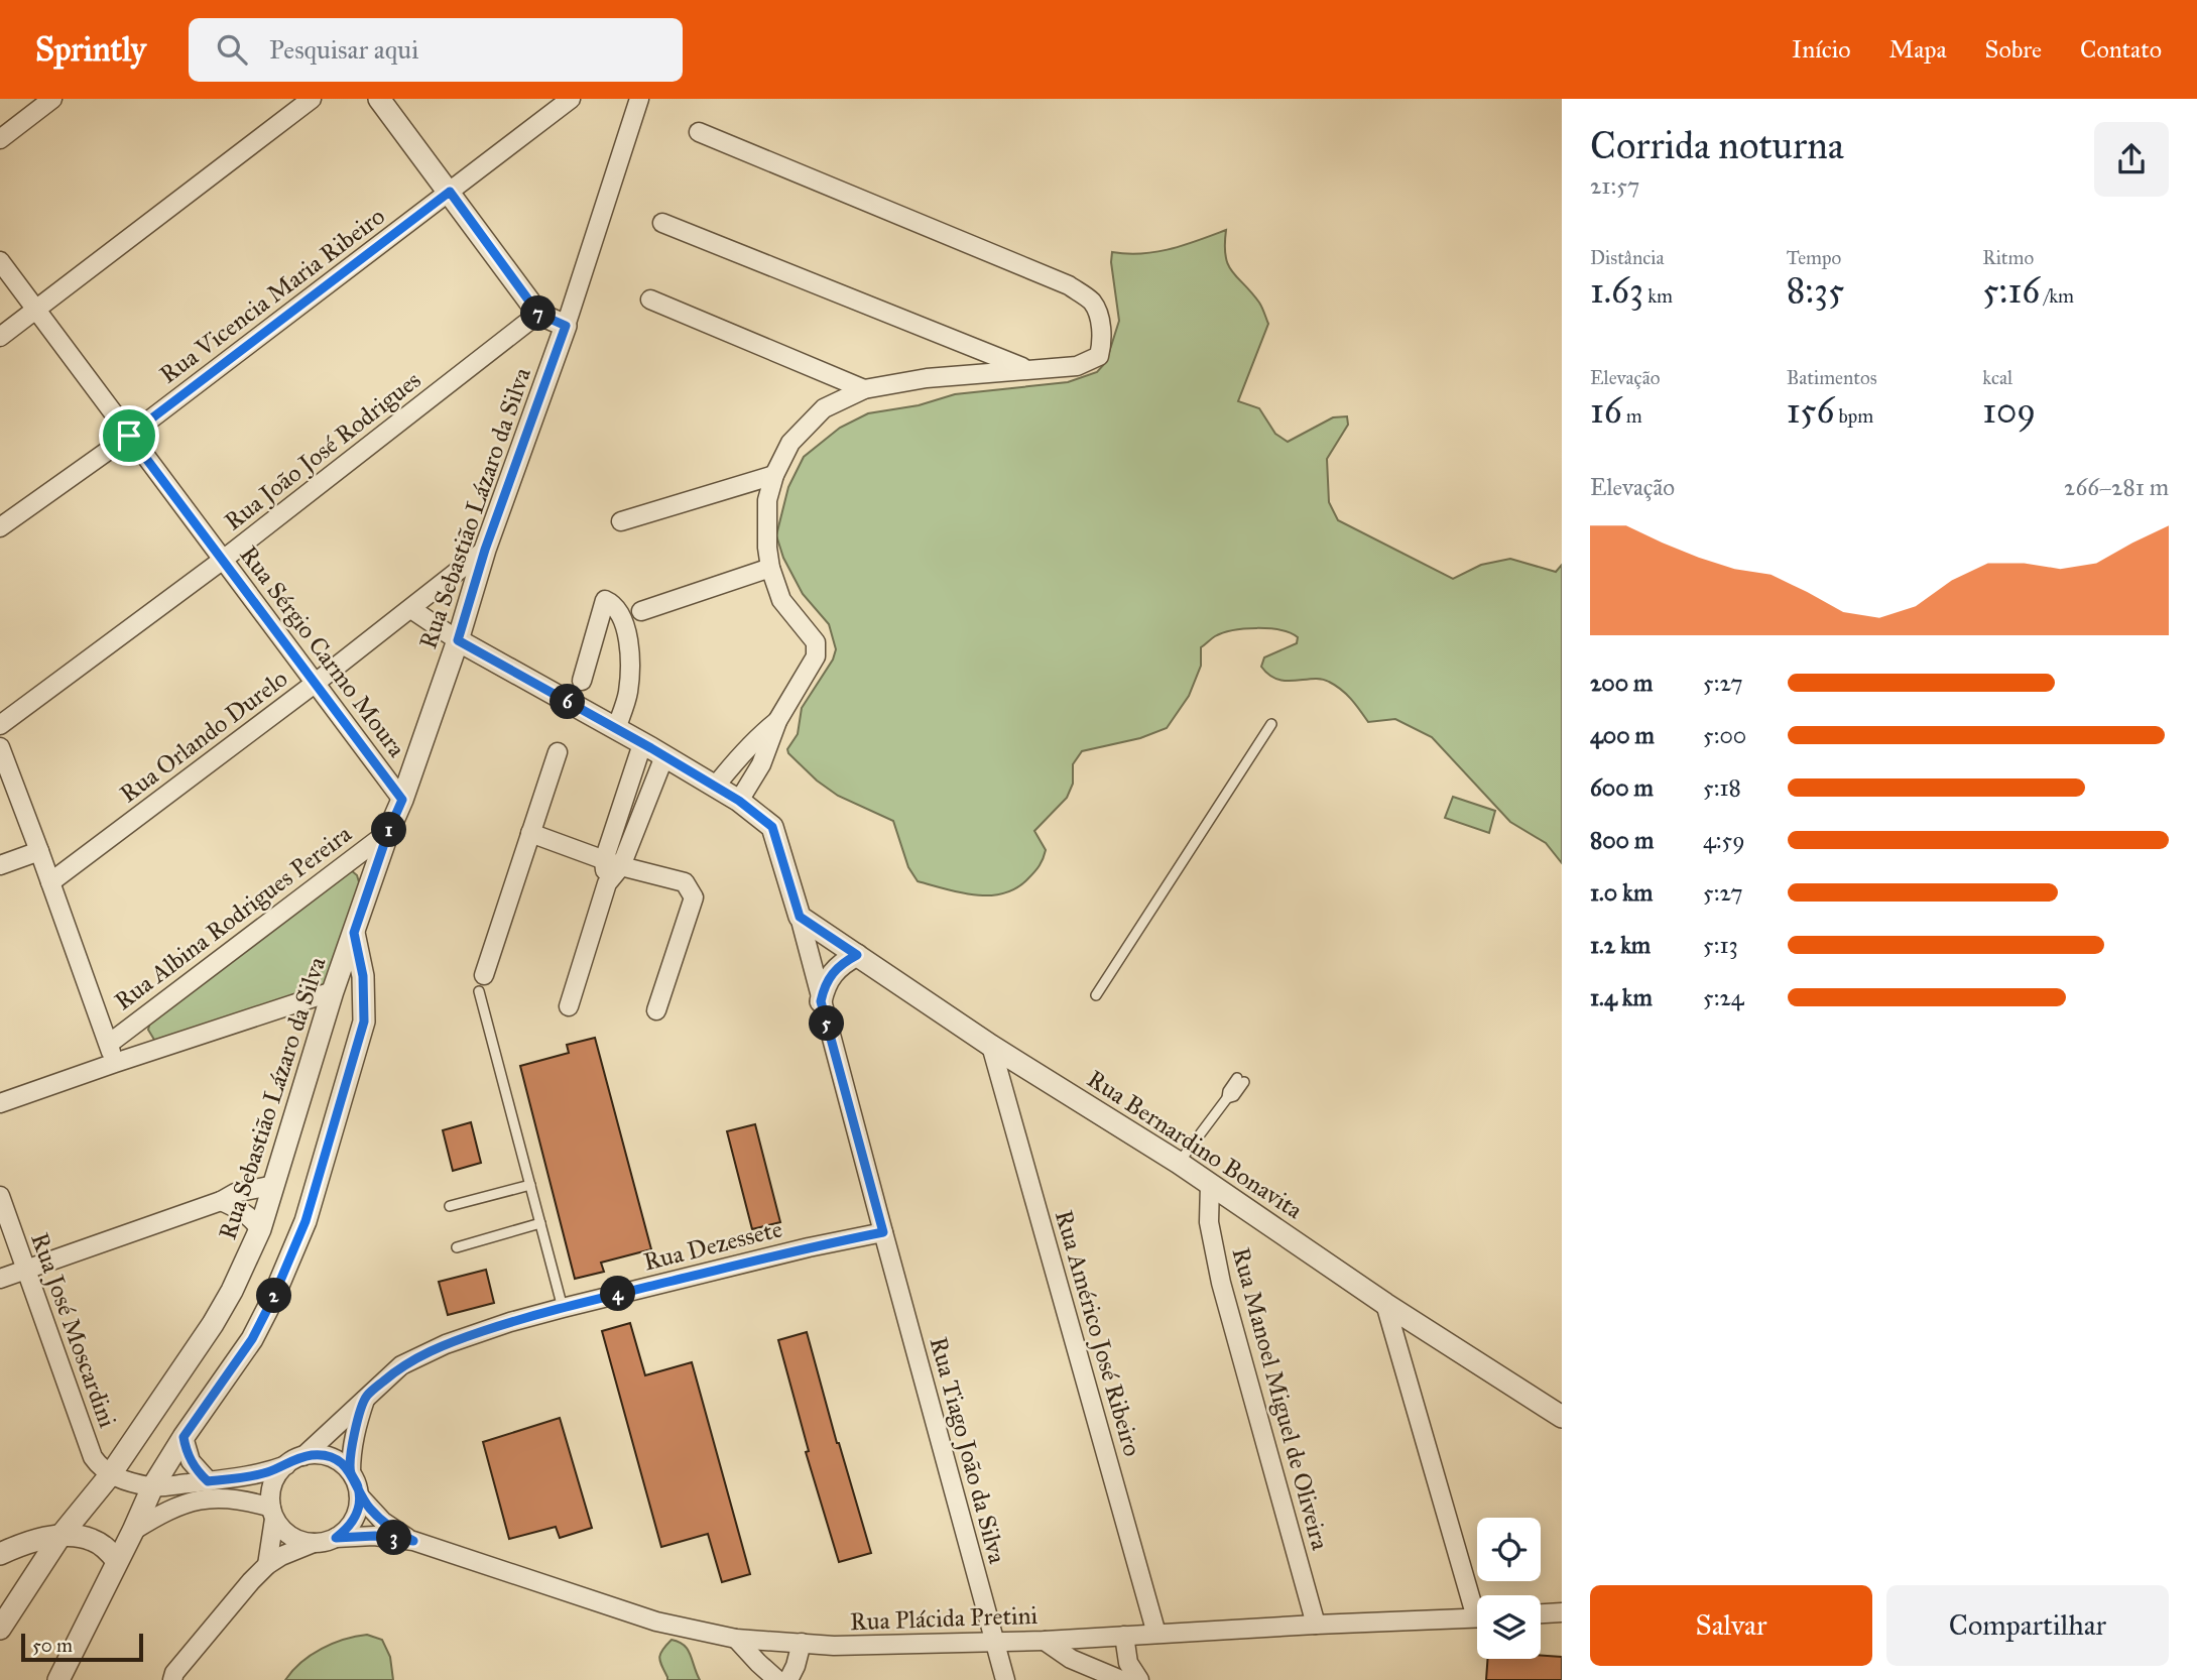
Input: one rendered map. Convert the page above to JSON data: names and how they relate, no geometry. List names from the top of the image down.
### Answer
{
  "streets": {
    "street": [
      "Rua Vicencia Maria Ribeiro",
      "Rua João José Rodrigues",
      "Rua Sebastião Lázaro da Silva",
      "Rua Sérgio Carmo Moura",
      "Rua Orlando Durelo",
      "Rua Albina Rodrigues Pereira",
      "Rua Bernardino Bonavita",
      "Rua Dezessete",
      "Rua José Moscardini",
      "Rua Américo José Ribeiro",
      "Rua Manoel Miguel de Oliveira",
      "Rua Tiago João da Silva",
      "Rua Plácida Pretini"
    ]
  },
  "crossings": [
    ["Rua Vicencia Maria Ribeiro", "Rua Sérgio Carmo Moura"],
    ["Rua João José Rodrigues", "Rua Sérgio Carmo Moura"],
    ["Rua Sebastião Lázaro da Silva", "Rua Sérgio Carmo Moura"],
    ["Rua Sebastião Lázaro da Silva", "Rua Orlando Durelo"],
    ["Rua Sebastião Lázaro da Silva", "Rua Albina Rodrigues Pereira"],
    ["Rua Sebastião Lázaro da Silva", "Rua José Moscardini"],
    ["Rua Sérgio Carmo Moura", "Rua Orlando Durelo"],
    ["Rua Bernardino Bonavita", "Rua Américo José Ribeiro"],
    ["Rua Bernardino Bonavita", "Rua Manoel Miguel de Oliveira"],
    ["Rua Bernardino Bonavita", "Rua Tiago João da Silva"],
    ["Rua Dezessete", "Rua Tiago João da Silva"],
    ["Rua Dezessete", "Rua Plácida Pretini"],
    ["Rua Américo José Ribeiro", "Rua Plácida Pretini"],
    ["Rua Manoel Miguel de Oliveira", "Rua Plácida Pretini"],
    ["Rua Tiago João da Silva", "Rua Plácida Pretini"]
  ],
  "scale_bar": "50 m",
  "page": {
    "header": "Sprintly",
    "search": "Pesquisar aqui",
    "nav": [
      "Início",
      "Mapa",
      "Sobre",
      "Contato"
    ],
    "heading": ["Corrida noturna", "21:57"],
    "stats": [
      ["Distância", "1.63 km"],
      ["Tempo", "8:35"],
      ["Ritmo", "5:16 /km"],
      ["Elevação", "16 m"],
      ["Batimentos", "156 bpm"],
      ["kcal", "109"]
    ],
    "pins": [
      "7",
      "6",
      "1",
      "5",
      "4",
      "2",
      "3"
    ],
    "chart": ["Elevação", "266–281 m"],
    "list": [
      {
        "name": "200 m",
        "note": "5:27"
      },
      {
        "name": "400 m",
        "note": "5:00"
      },
      {
        "name": "600 m",
        "note": "5:18"
      },
      {
        "name": "800 m",
        "note": "4:59"
      },
      {
        "name": "1.0 km",
        "note": "5:27"
      },
      {
        "name": "1.2 km",
        "note": "5:13"
      },
      {
        "name": "1.4 km",
        "note": "5:24"
      }
    ],
    "buttons": ["Salvar", "Compartilhar"],
    "scale": "50 m"
  }
}
